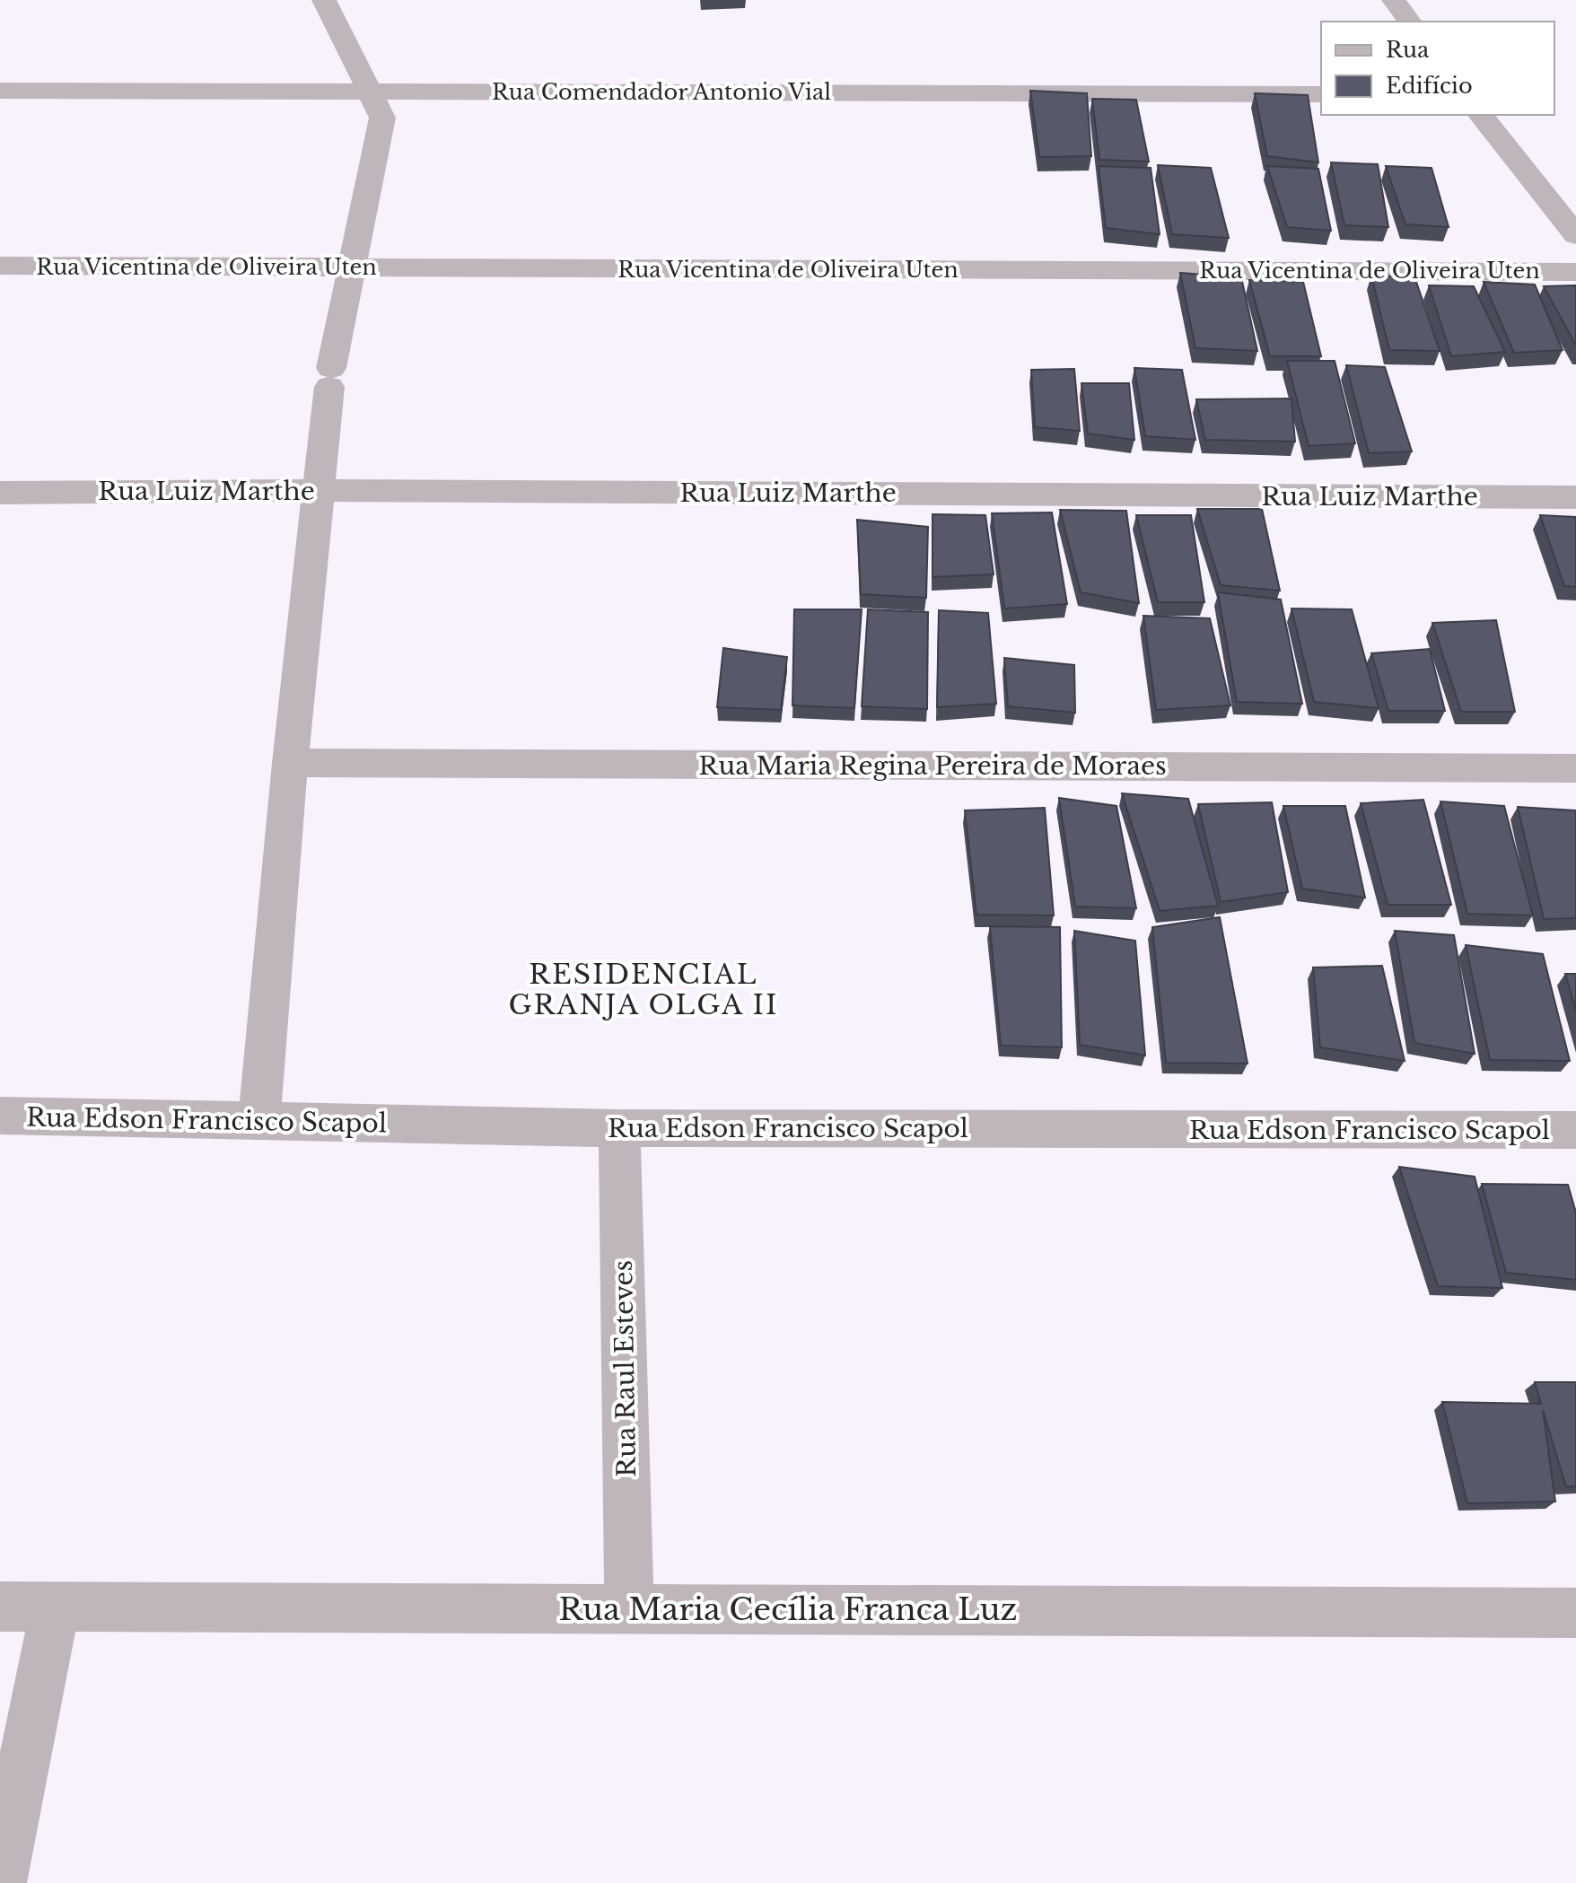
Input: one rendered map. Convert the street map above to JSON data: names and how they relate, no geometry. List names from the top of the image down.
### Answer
{
  "streets": {
    "street": [
      "Rua Comendador Antonio Vial",
      "Rua Vicentina de Oliveira Uten",
      "Rua Luiz Marthe",
      "Rua Maria Regina Pereira de Moraes",
      "Rua Edson Francisco Scapol",
      "Rua Raul Esteves",
      "Rua Maria Cecília Franca Luz"
    ]
  },
  "crossings": [
    ["Rua Edson Francisco Scapol", "Rua Raul Esteves"],
    ["Rua Raul Esteves", "Rua Maria Cecília Franca Luz"]
  ],
  "districts": ["RESIDENCIAL GRANJA OLGA II"],
  "legend": ["Rua", "Edifício"]
}
